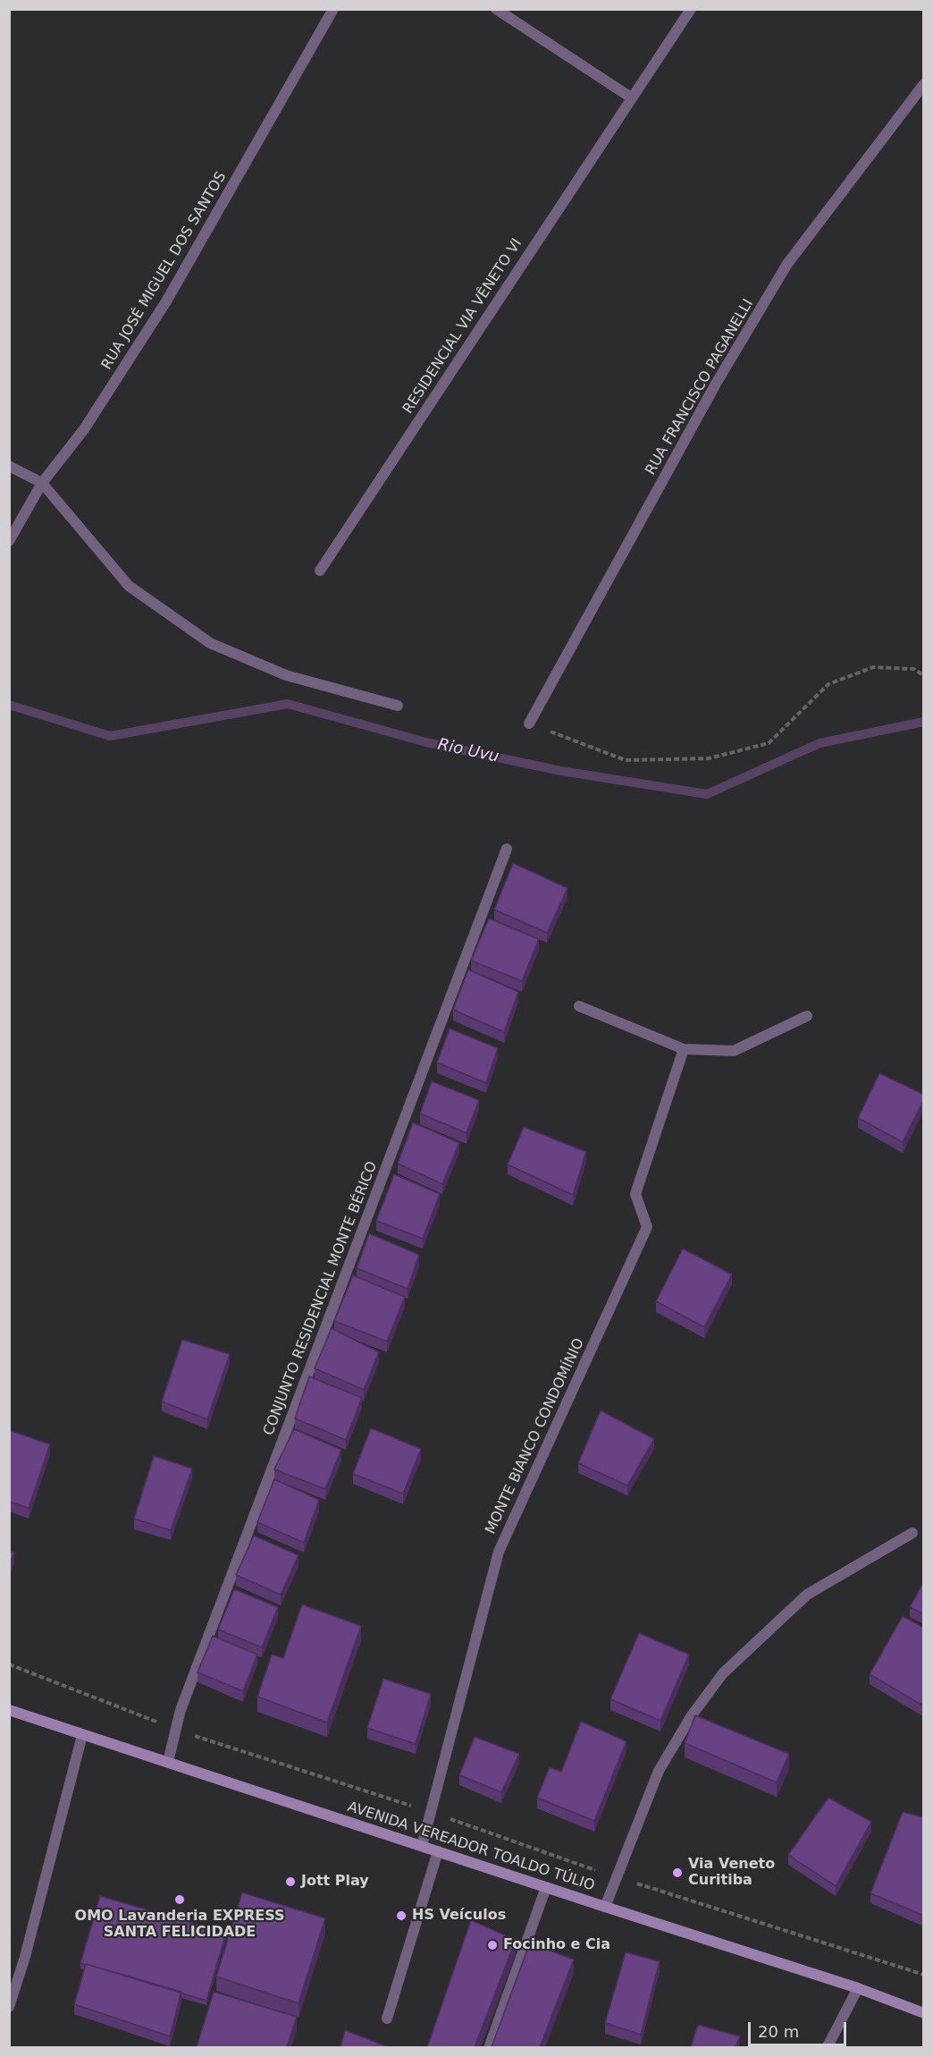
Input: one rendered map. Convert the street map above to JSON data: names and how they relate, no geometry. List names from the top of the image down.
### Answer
{
  "streets": {
    "main road": ["AVENIDA VEREADOR TOALDO TÚLIO"],
    "street": [
      "RUA JOSÉ MIGUEL DOS SANTOS",
      "RESIDENCIAL VIA VÊNETO VI",
      "RUA FRANCISCO PAGANELLI",
      "CONJUNTO RESIDENCIAL MONTE BÉRICO",
      "MONTE BIANCO CONDOMÍNIO"
    ]
  },
  "crossings": [
    ["CONJUNTO RESIDENCIAL MONTE BÉRICO", "AVENIDA VEREADOR TOALDO TÚLIO"],
    ["MONTE BIANCO CONDOMÍNIO", "AVENIDA VEREADOR TOALDO TÚLIO"]
  ],
  "water": ["Rio Uvu"],
  "places": [
    "Via Veneto Curitiba",
    "Jott Play",
    "OMO Lavanderia EXPRESS SANTA FELICIDADE",
    "HS Veículos",
    "Focinho e Cia"
  ],
  "scale_bar": "20 m"
}
